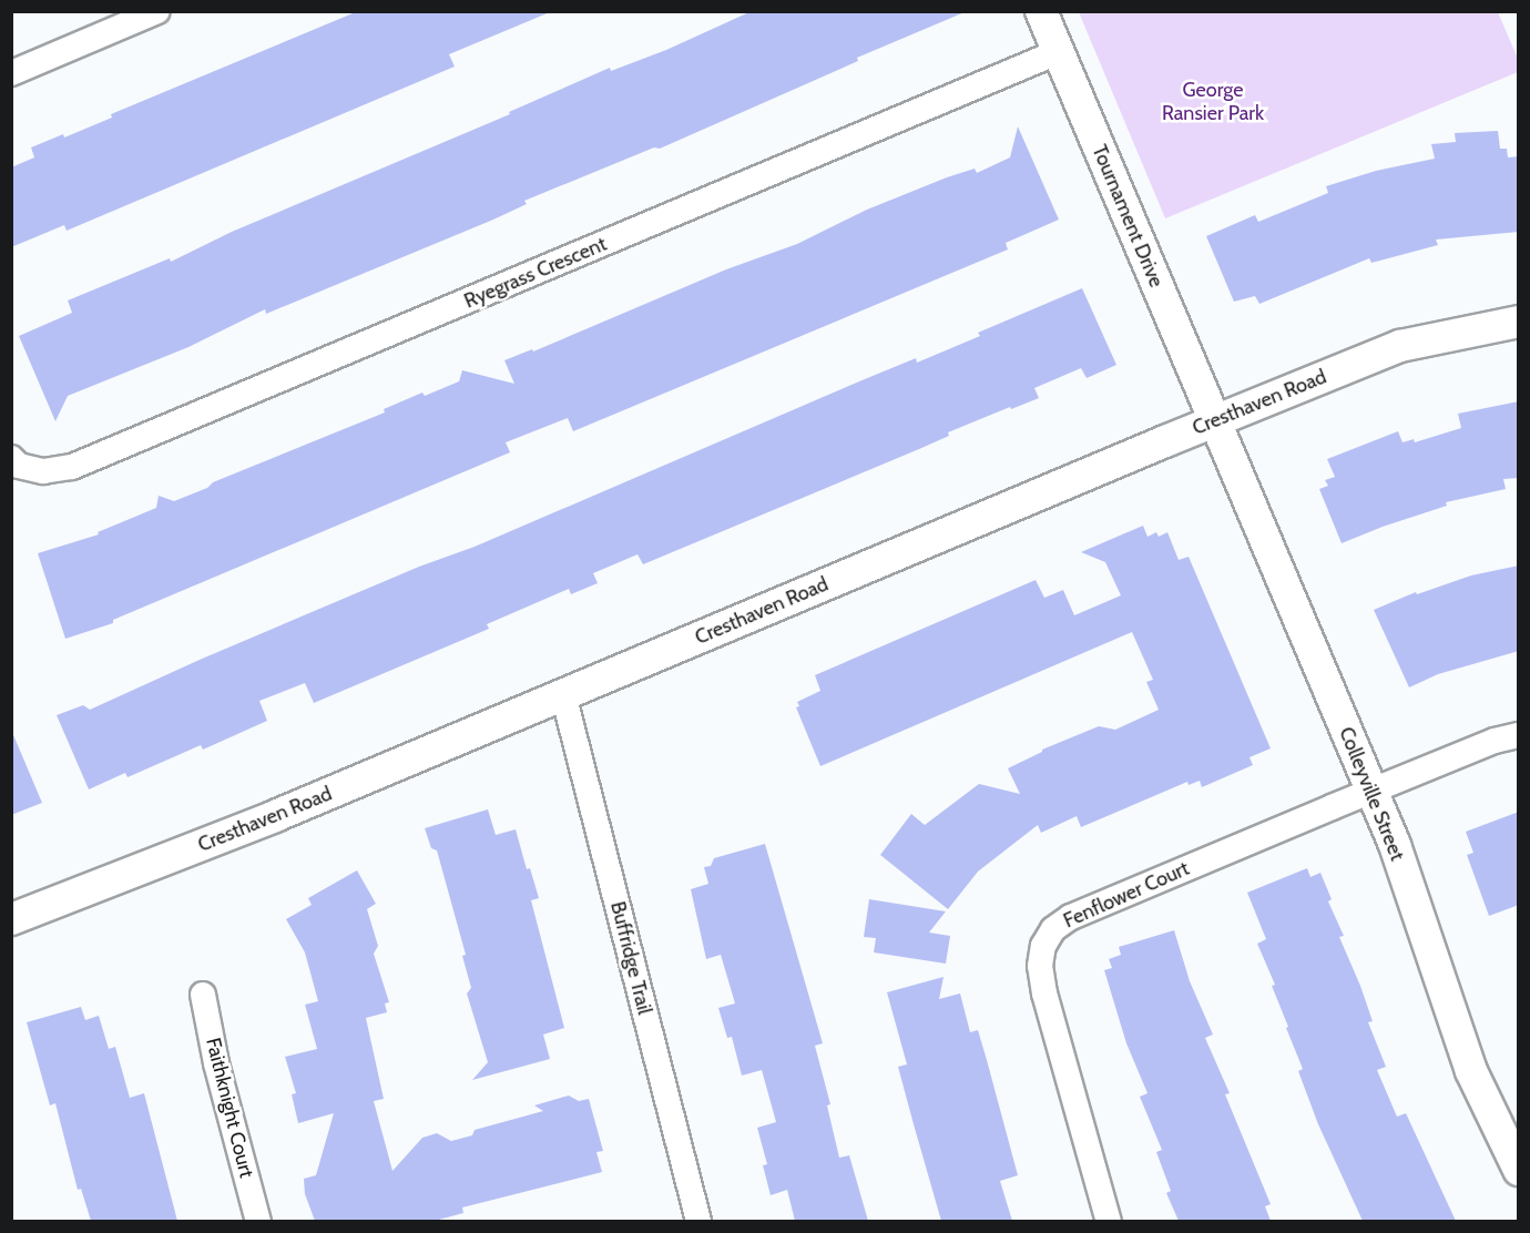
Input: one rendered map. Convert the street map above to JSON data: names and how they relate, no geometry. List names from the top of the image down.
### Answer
{
  "streets": {
    "street": [
      "Tournament Drive",
      "Ryegrass Crescent",
      "Cresthaven Road",
      "Colleyville Street",
      "Fenflower Court",
      "Buffridge Trail",
      "Faithknight Court"
    ]
  },
  "crossings": [
    ["Tournament Drive", "Ryegrass Crescent"],
    ["Tournament Drive", "Cresthaven Road"],
    ["Tournament Drive", "Colleyville Street"],
    ["Cresthaven Road", "Colleyville Street"],
    ["Cresthaven Road", "Buffridge Trail"],
    ["Colleyville Street", "Fenflower Court"]
  ],
  "parks": ["George Ransier Park"]
}
